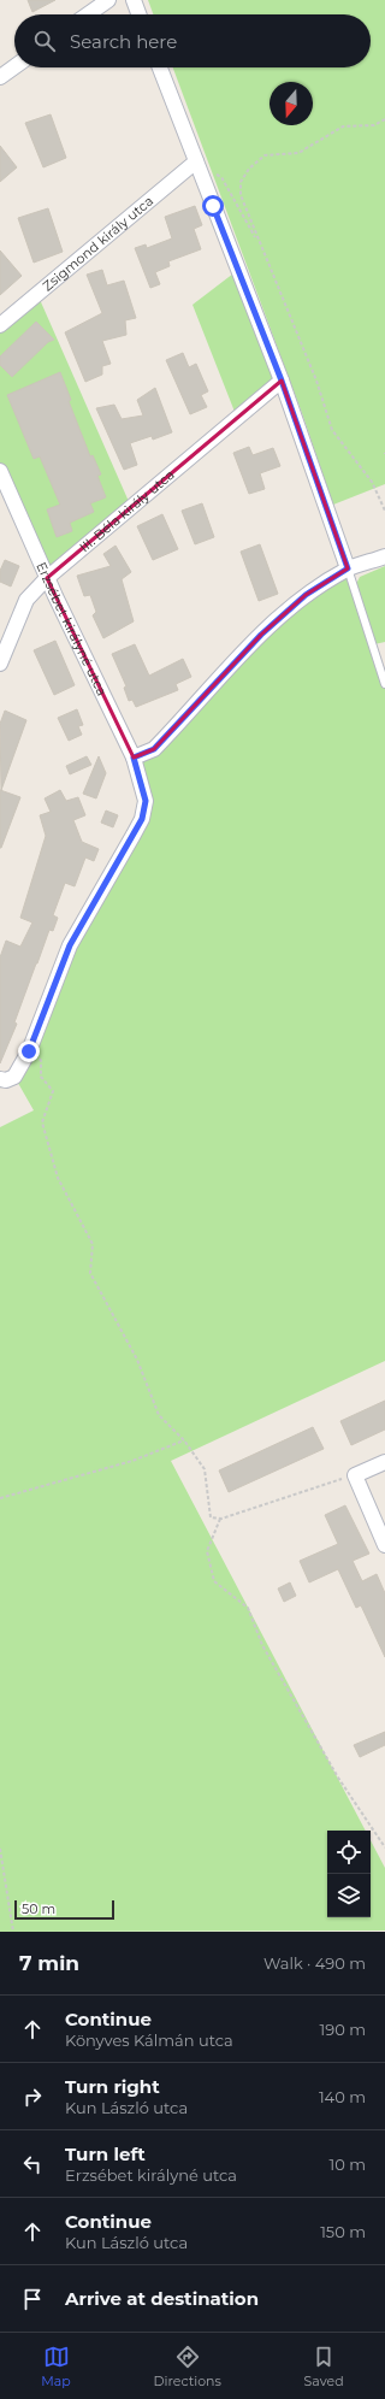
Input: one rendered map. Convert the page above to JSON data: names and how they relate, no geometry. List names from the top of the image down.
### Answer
{
  "streets": {
    "street": ["Zsigmond király utca", "III. Béla király utca", "Erzsébet királyné utca"]
  },
  "crossings": [
    ["III. Béla király utca", "Erzsébet királyné utca"]
  ],
  "scale_bar": "50 m",
  "north": "bottom",
  "page": {
    "search": "Search here",
    "scale": "50 m",
    "heading": ["7 min", "Walk · 490 m"],
    "list": [
      ["Continue", "Könyves Kálmán utca", "190 m"],
      ["Turn right", "Kun László utca", "140 m"],
      ["Turn left", "Erzsébet királyné utca", "10 m"],
      ["Continue", "Kun László utca", "150 m"],
      "Arrive at destination"
    ],
    "nav": ["Map", "Directions", "Saved"]
  }
}
